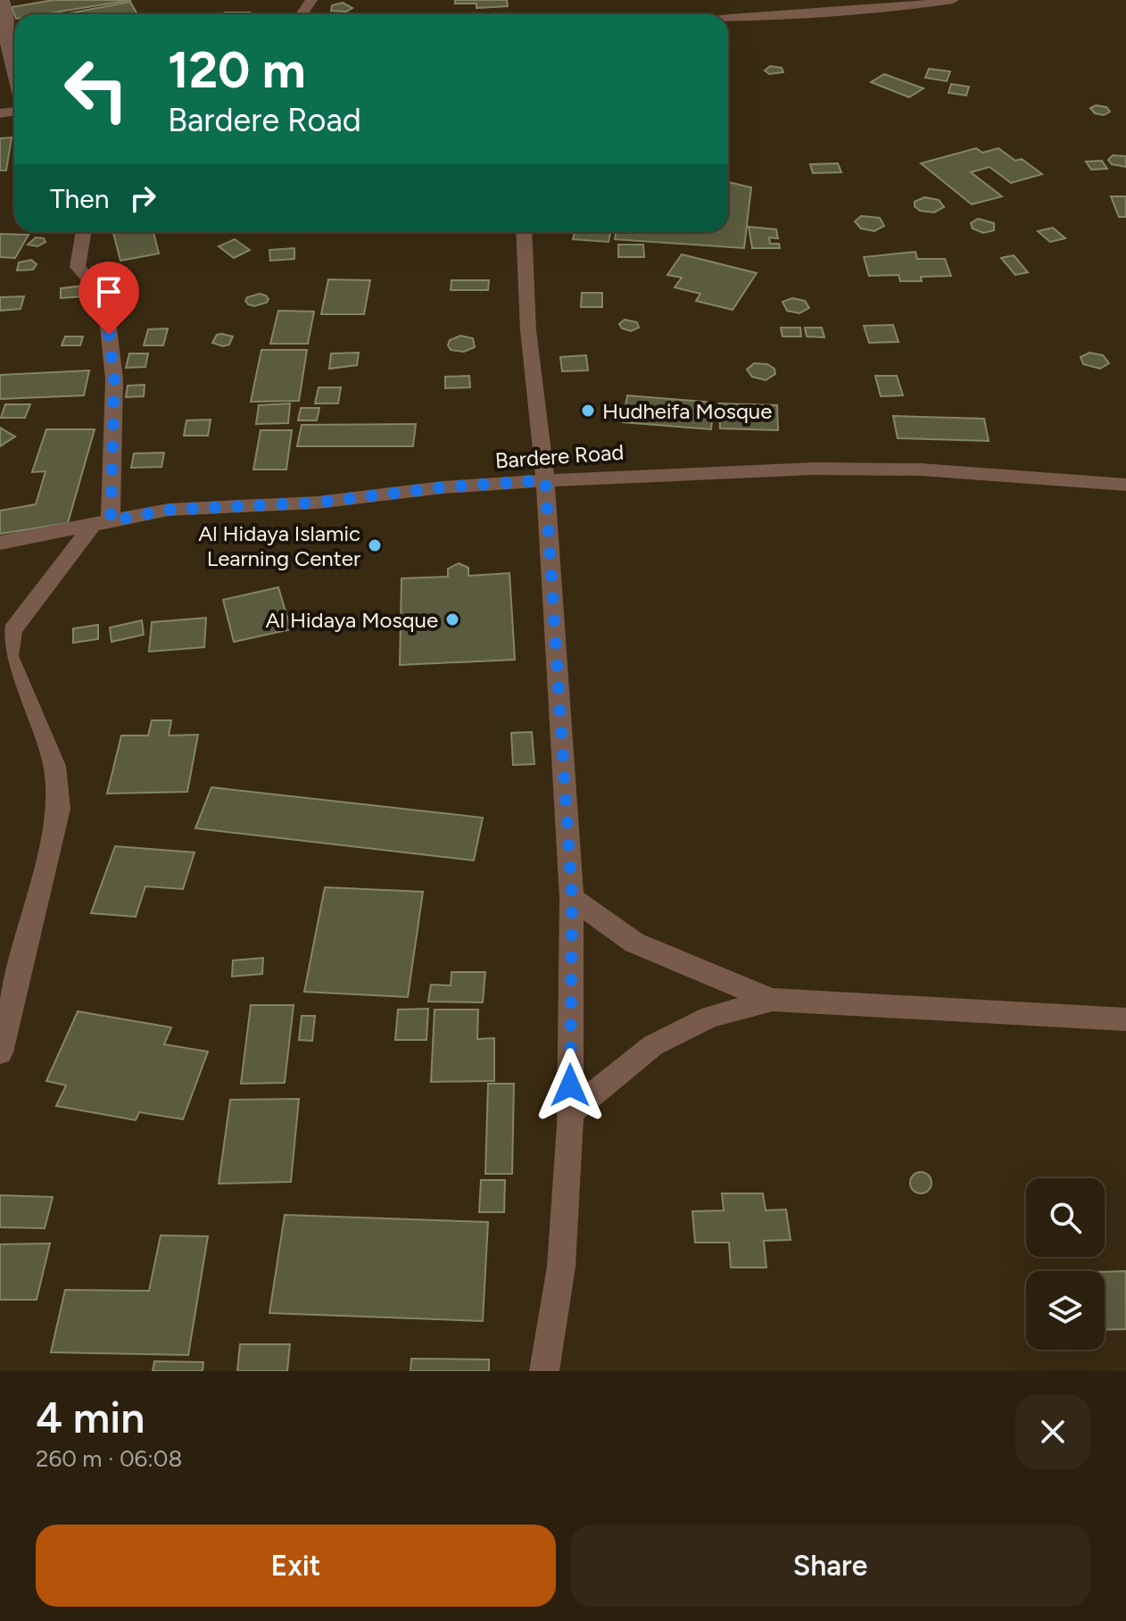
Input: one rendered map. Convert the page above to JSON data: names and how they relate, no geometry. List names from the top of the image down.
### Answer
{
  "streets": {
    "street": ["Bardere Road"]
  },
  "places": ["Hudheifa Mosque", "Al Hidaya Islamic Learning Center", "Al Hidaya Mosque"],
  "page": {
    "turn": ["120 m", "Bardere Road"],
    "then": "Then",
    "heading": ["4 min", "260 m · 06:08"],
    "buttons": ["Exit", "Share"]
  }
}
